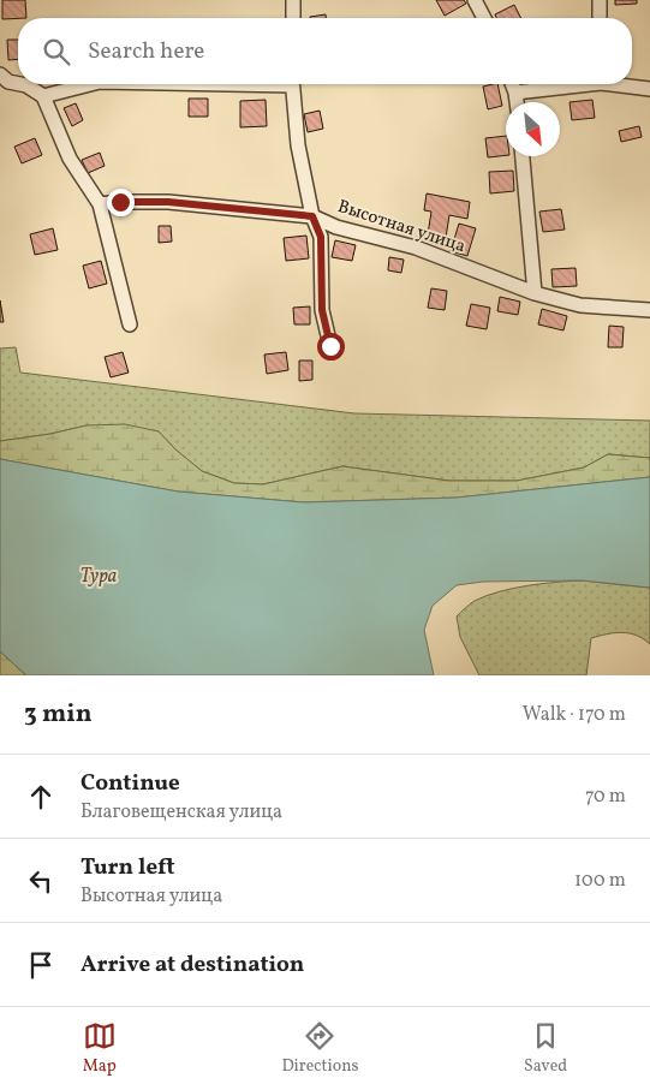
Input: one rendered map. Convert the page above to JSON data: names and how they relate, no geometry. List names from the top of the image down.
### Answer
{
  "streets": {
    "street": ["Высотная улица"]
  },
  "water": ["Тура"],
  "north": "bottom right",
  "page": {
    "search": "Search here",
    "heading": ["3 min", "Walk · 170 m"],
    "list": [
      ["Continue", "Благовещенская улица", "70 m"],
      ["Turn left", "Высотная улица", "100 m"],
      "Arrive at destination"
    ],
    "nav": ["Map", "Directions", "Saved"]
  }
}
